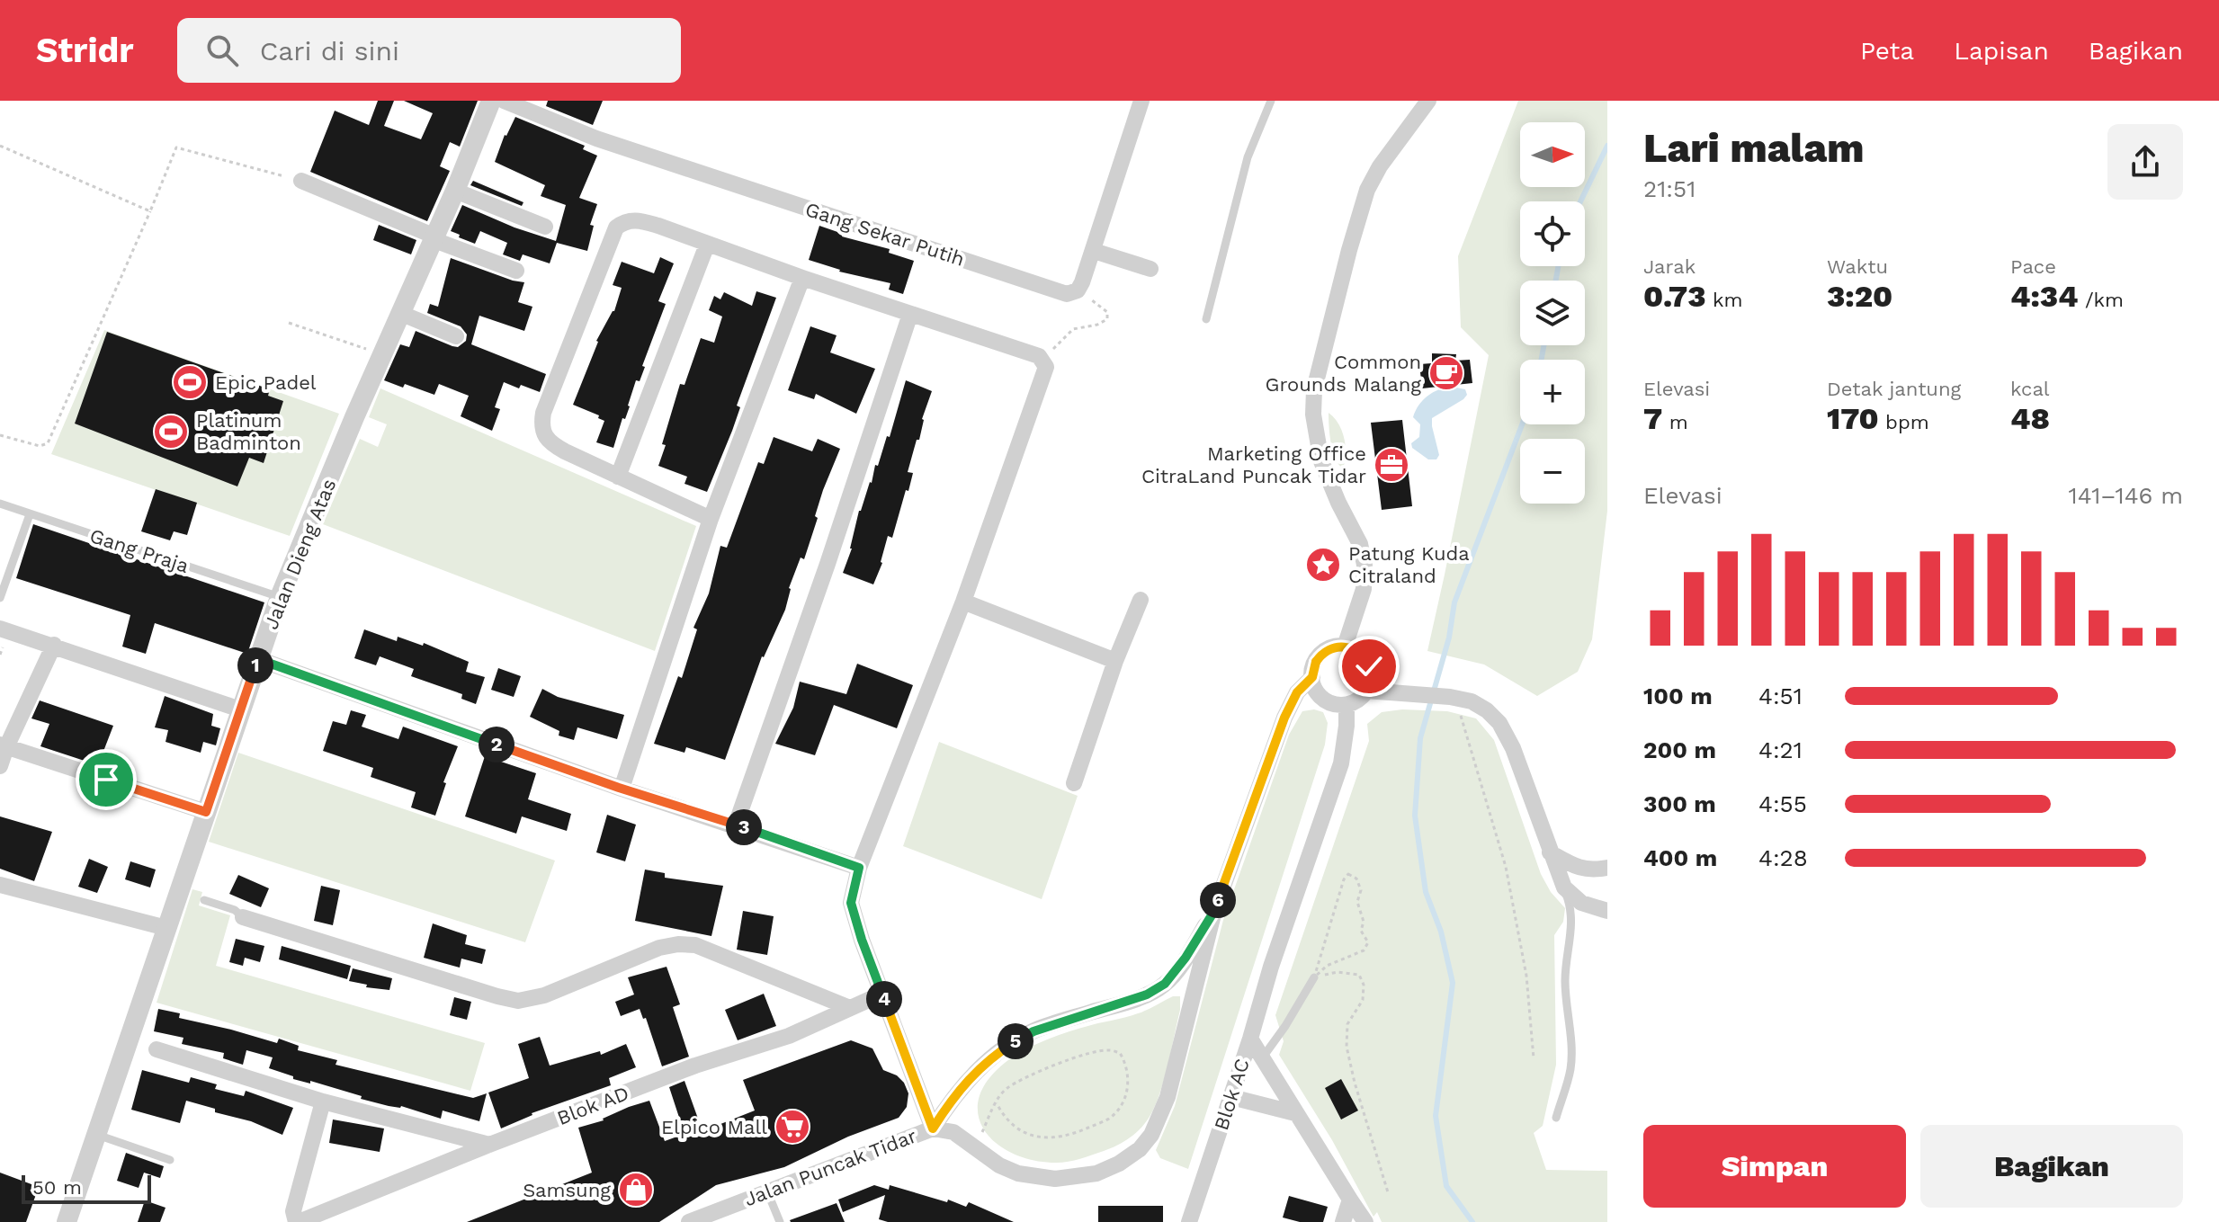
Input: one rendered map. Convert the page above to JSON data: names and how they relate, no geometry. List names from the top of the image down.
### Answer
{
  "streets": {
    "street": [
      "Gang Sekar Putih",
      "Jalan Dieng Atas",
      "Blok AC",
      "Blok AD",
      "Jalan Puncak Tidar"
    ],
    "lane": ["Gang Praja"]
  },
  "crossings": [
    ["Gang Praja", "Jalan Dieng Atas"],
    ["Blok AC", "Jalan Puncak Tidar"]
  ],
  "places": {
    "cafe": ["Common Grounds Malang"],
    "sports": ["Epic Padel", "Platinum Badminton"],
    "office": ["Marketing Office CitraLand Puncak Tidar"],
    "place": ["Patung Kuda Citraland"],
    "supermarket": ["Elpico Mall"],
    "shop": ["Samsung"]
  },
  "scale_bar": "50 m",
  "north": "right",
  "page": {
    "header": "Stridr",
    "search": "Cari di sini",
    "nav": ["Peta", "Lapisan", "Bagikan"],
    "heading": ["Lari malam", "21:51"],
    "map_buttons": ["+", "−"],
    "stats": [
      ["Jarak", "0.73 km"],
      ["Waktu", "3:20"],
      ["Pace", "4:34 /km"],
      ["Elevasi", "7 m"],
      ["Detak jantung", "170 bpm"],
      ["kcal", "48"]
    ],
    "chart": ["Elevasi", "141–146 m"],
    "pins": [
      "1",
      "2",
      "3",
      "6",
      "4",
      "5"
    ],
    "list": [
      {
        "name": "100 m",
        "note": "4:51"
      },
      {
        "name": "200 m",
        "note": "4:21"
      },
      {
        "name": "300 m",
        "note": "4:55"
      },
      {
        "name": "400 m",
        "note": "4:28"
      }
    ],
    "buttons": ["Simpan", "Bagikan"],
    "scale": "50 m"
  }
}
